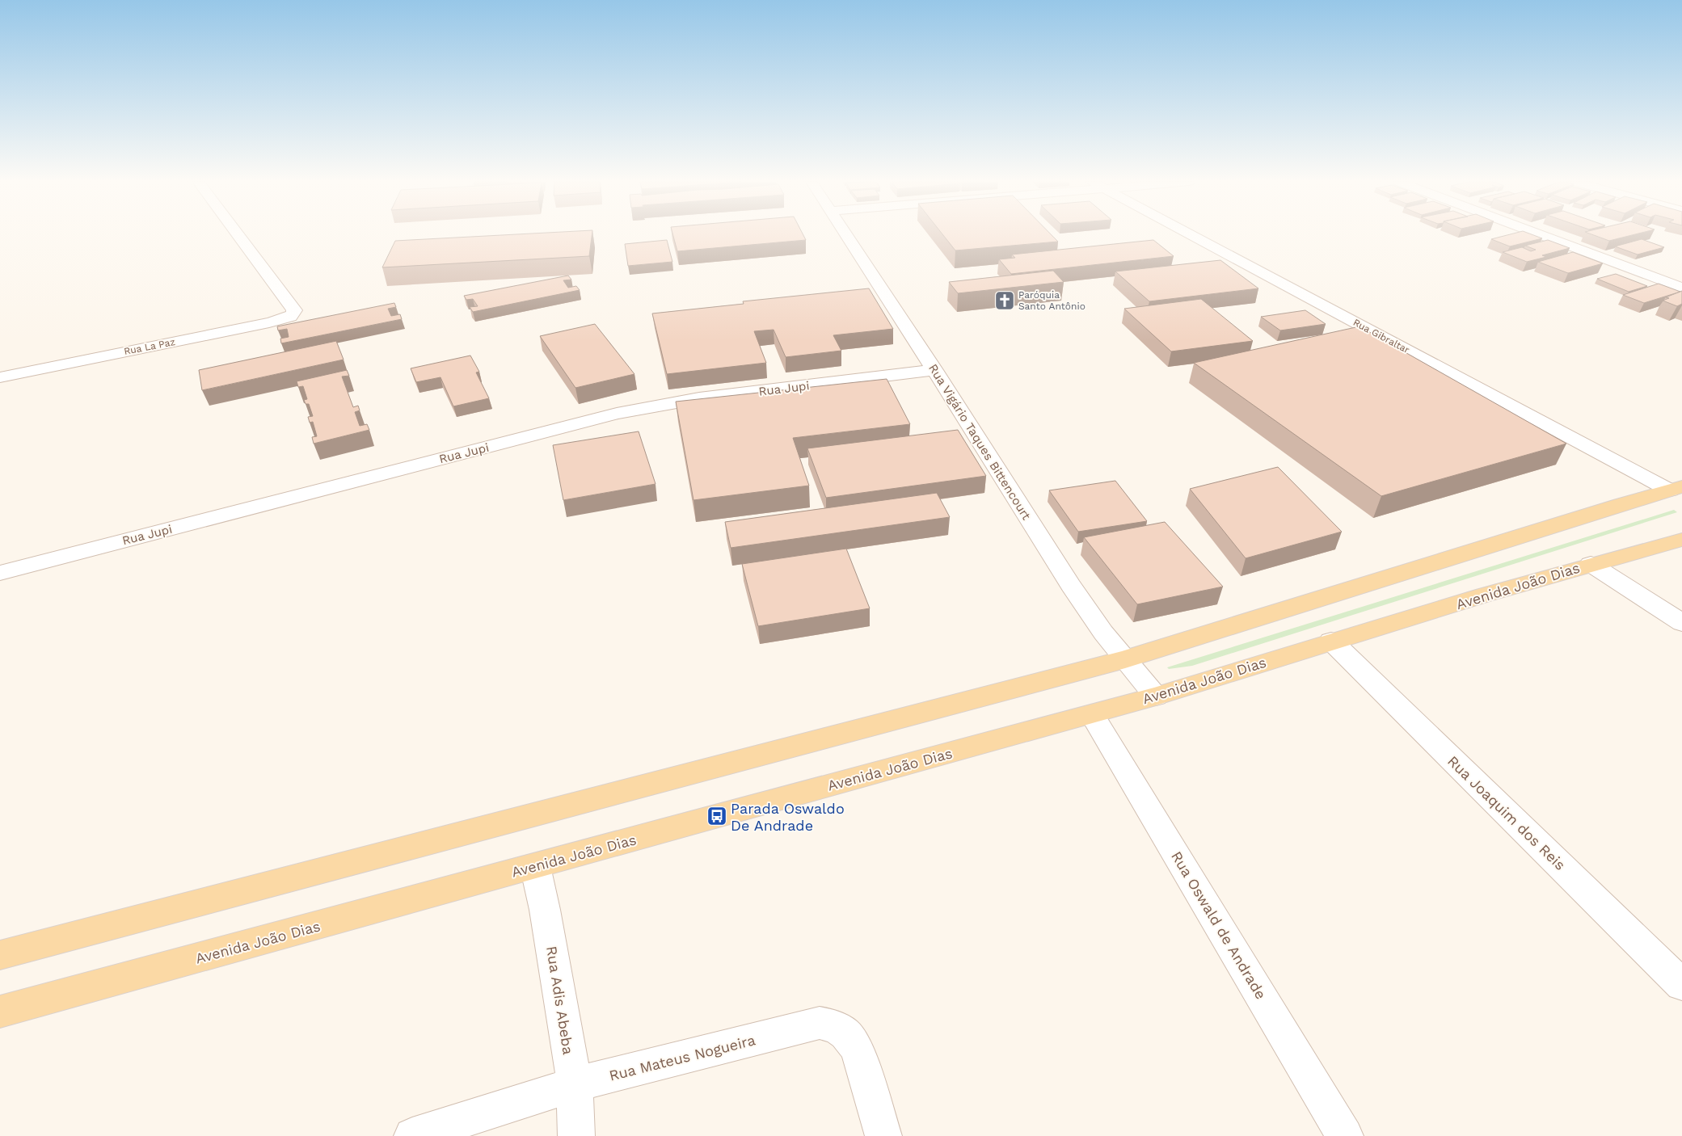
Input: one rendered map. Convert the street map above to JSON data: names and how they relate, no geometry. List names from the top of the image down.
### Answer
{
  "streets": {
    "main road": ["Avenida João Dias"],
    "street": [
      "Rua Gibraltar",
      "Rua La Paz",
      "Rua Jupi",
      "Rua Vigário Taques Bittencourt",
      "Rua Joaquim dos Reis",
      "Rua Oswald de Andrade",
      "Rua Adis Abeba",
      "Rua Mateus Nogueira"
    ]
  },
  "crossings": [
    ["Rua Jupi", "Rua Vigário Taques Bittencourt"],
    ["Rua Vigário Taques Bittencourt", "Avenida João Dias"],
    ["Avenida João Dias", "Rua Joaquim dos Reis"],
    ["Avenida João Dias", "Rua Oswald de Andrade"],
    ["Avenida João Dias", "Rua Adis Abeba"],
    ["Rua Adis Abeba", "Rua Mateus Nogueira"]
  ],
  "places": {
    "church": ["Paróquia Santo Antônio"],
    "bus stop": ["Parada Oswaldo De Andrade"]
  }
}
